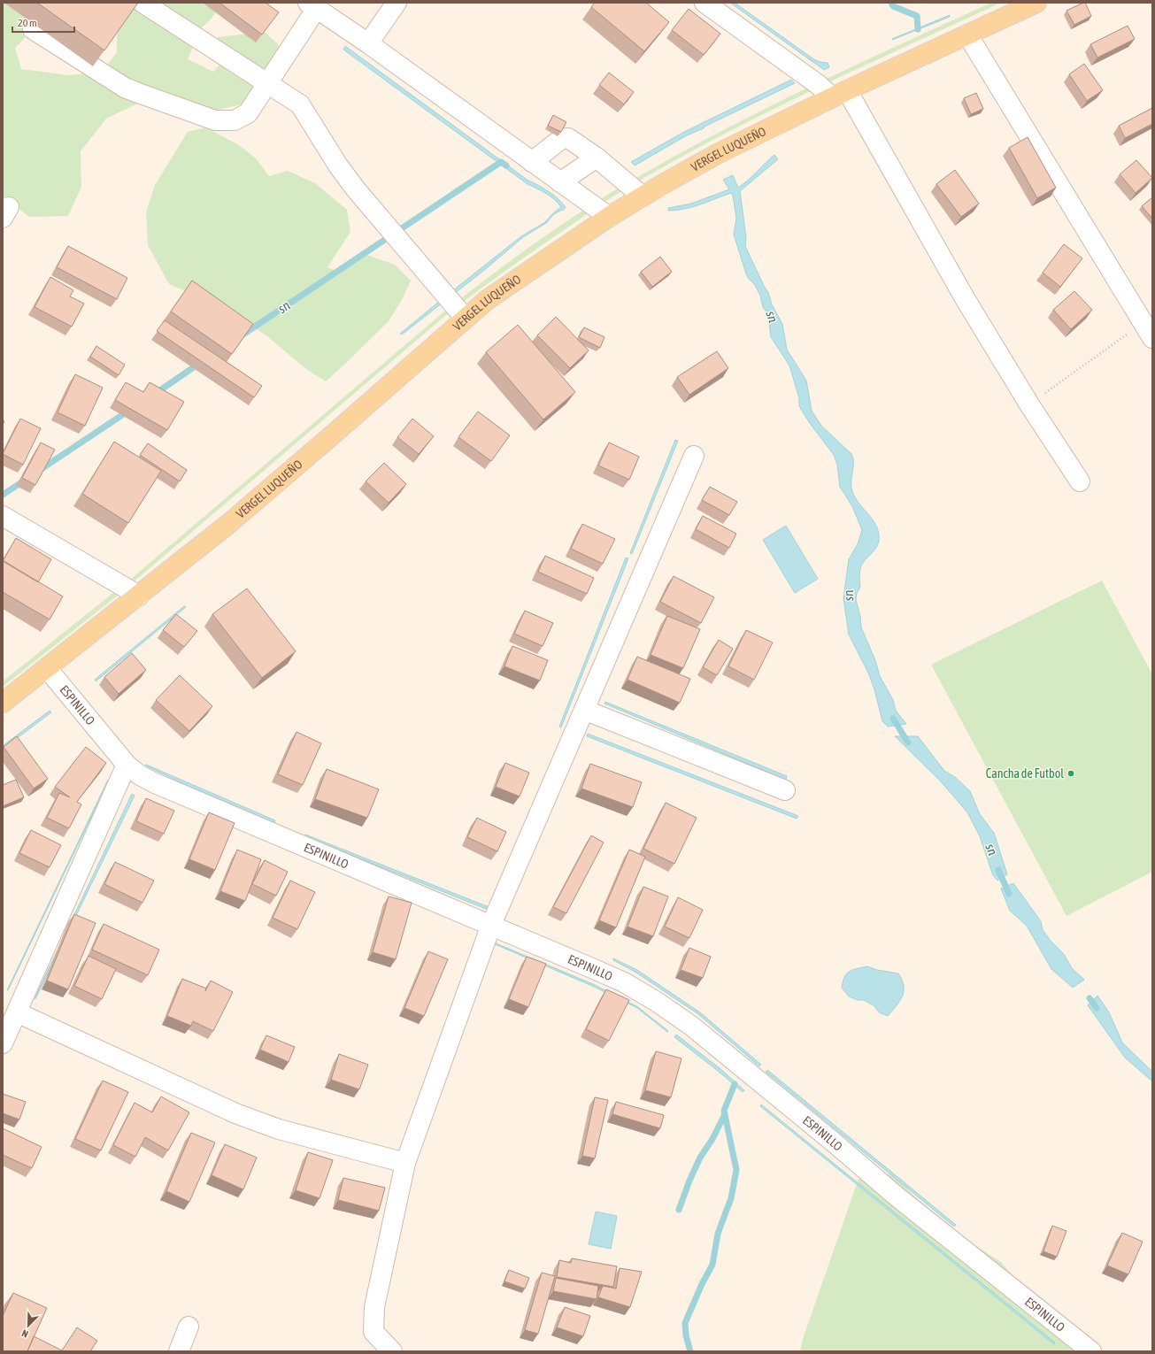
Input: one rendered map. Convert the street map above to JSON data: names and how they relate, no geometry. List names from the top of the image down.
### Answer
{
  "streets": {
    "main road": ["VERGEL LUQUEÑO"],
    "street": ["ESPINILLO"]
  },
  "crossings": [
    ["VERGEL LUQUEÑO", "ESPINILLO"]
  ],
  "water": ["sn"],
  "places": ["Cancha de Futbol"],
  "scale_bar": "20 m",
  "north": "bottom left"
}
